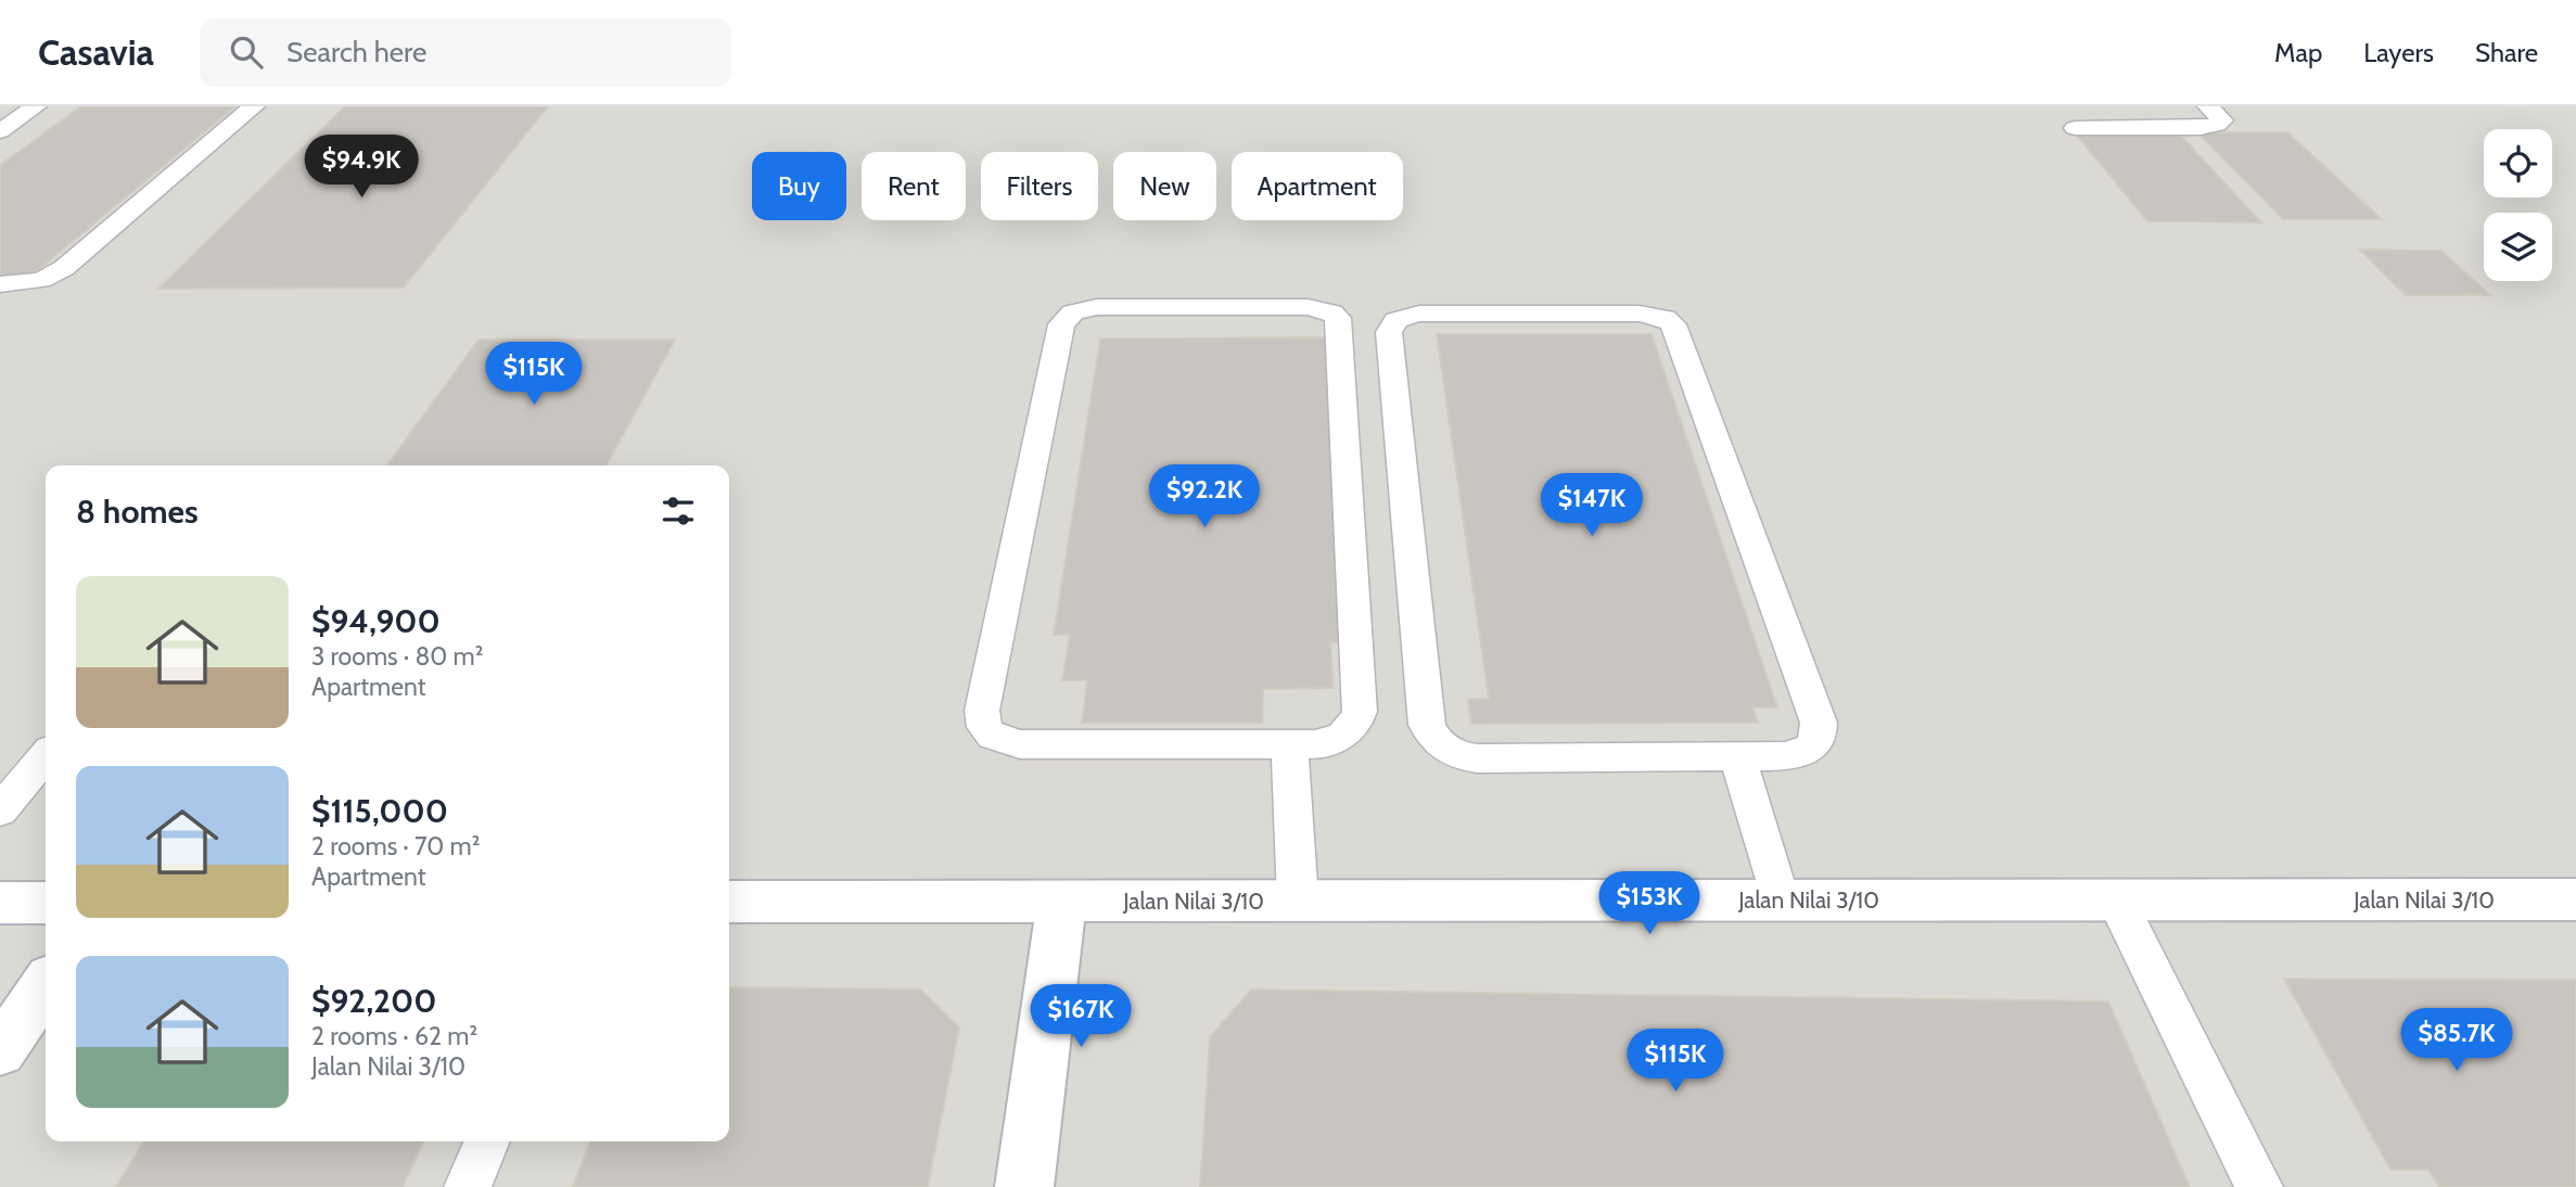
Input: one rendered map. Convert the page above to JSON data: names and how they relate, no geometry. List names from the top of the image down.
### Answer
{
  "streets": {
    "street": ["Jalan Nilai 3/10"]
  },
  "page": {
    "header": "Casavia",
    "search": "Search here",
    "nav": ["Map", "Layers", "Share"],
    "price": [
      "$94.9K",
      "$115K",
      "$92.2K",
      "$147K",
      "$153K",
      "$167K",
      "$85.7K",
      "$115K"
    ],
    "chip": [
      "Buy",
      "Rent",
      "Filters",
      "New",
      "Apartment"
    ],
    "heading": "8 homes",
    "list": [
      {
        "name": "$94,900",
        "note": "3 rooms · 80 m² · Apartment"
      },
      {
        "name": "$115,000",
        "note": "2 rooms · 70 m² · Apartment"
      },
      {
        "name": "$92,200",
        "note": "2 rooms · 62 m² · Jalan Nilai 3/10"
      }
    ]
  }
}
